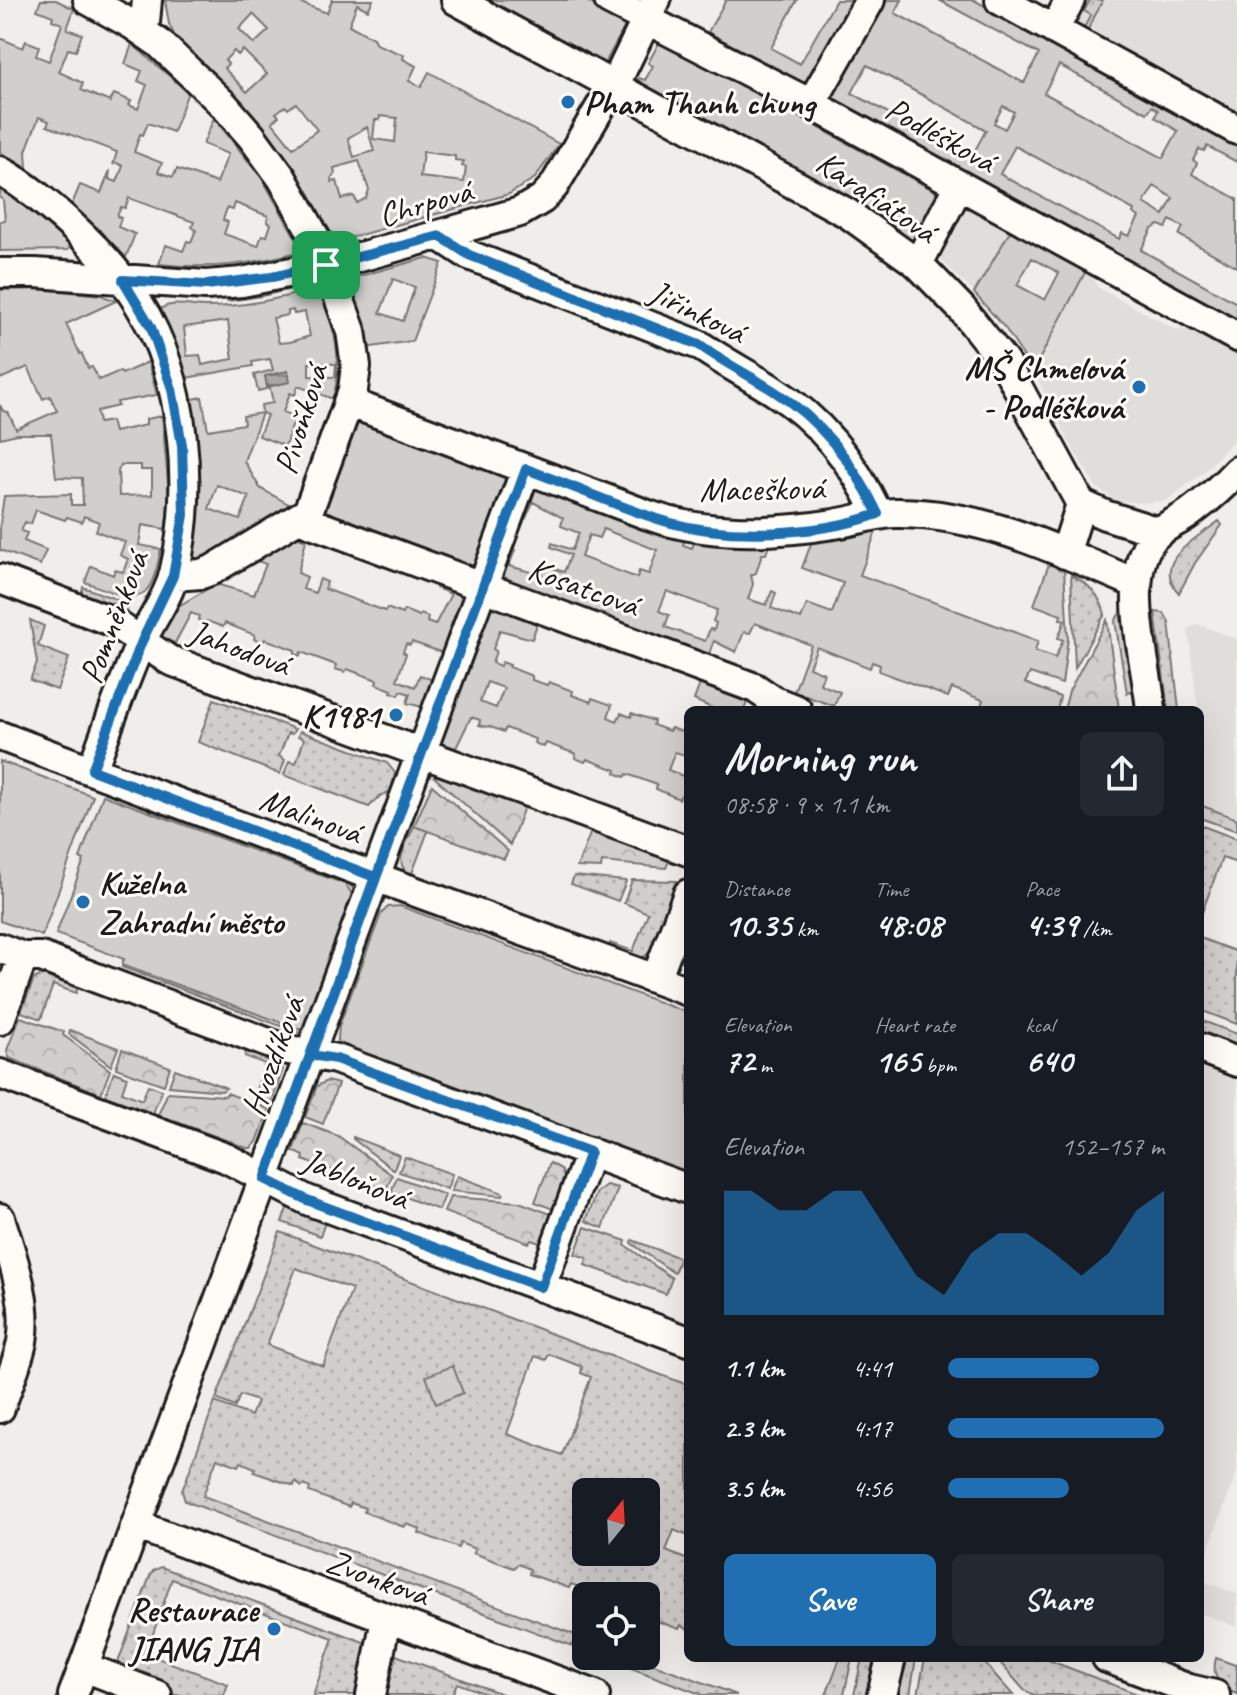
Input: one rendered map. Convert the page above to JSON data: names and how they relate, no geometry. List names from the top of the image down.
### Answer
{
  "streets": {
    "street": [
      "Podléšková",
      "Karafiátová",
      "Chrpová",
      "Jiřinková",
      "Pivoňková",
      "Macešková",
      "Kosatcová",
      "Pomněnková",
      "Jahodová",
      "Malinová",
      "Hvozdíková",
      "Jabloňová",
      "Zvonková"
    ]
  },
  "crossings": [
    ["Podléšková", "Chrpová"],
    ["Karafiátová", "Chrpová"],
    ["Chrpová", "Jiřinková"],
    ["Chrpová", "Pivoňková"],
    ["Chrpová", "Pomněnková"],
    ["Jiřinková", "Macešková"],
    ["Pivoňková", "Macešková"],
    ["Pivoňková", "Kosatcová"],
    ["Pivoňková", "Pomněnková"],
    ["Macešková", "Hvozdíková"],
    ["Kosatcová", "Hvozdíková"],
    ["Pomněnková", "Jahodová"],
    ["Pomněnková", "Malinová"],
    ["Jahodová", "Hvozdíková"],
    ["Malinová", "Hvozdíková"],
    ["Hvozdíková", "Jabloňová"],
    ["Hvozdíková", "Zvonková"]
  ],
  "places": [
    "Pham Thanh chung",
    "MŠ Chmelová - Podléšková",
    "K1981",
    "Kuželna Zahradní město",
    "Restaurace JIANG JIA"
  ],
  "north": "top",
  "page": {
    "heading": ["Morning run", "08:58 · 9 × 1.1 km"],
    "stats": [
      ["Distance", "10.35 km"],
      ["Time", "48:08"],
      ["Pace", "4:39 /km"],
      ["Elevation", "72 m"],
      ["Heart rate", "165 bpm"],
      ["kcal", "640"]
    ],
    "chart": ["Elevation", "152–157 m"],
    "list": [
      {
        "name": "1.1 km",
        "note": "4:41"
      },
      {
        "name": "2.3 km",
        "note": "4:17"
      },
      {
        "name": "3.5 km",
        "note": "4:56"
      }
    ],
    "buttons": ["Save", "Share"]
  }
}
